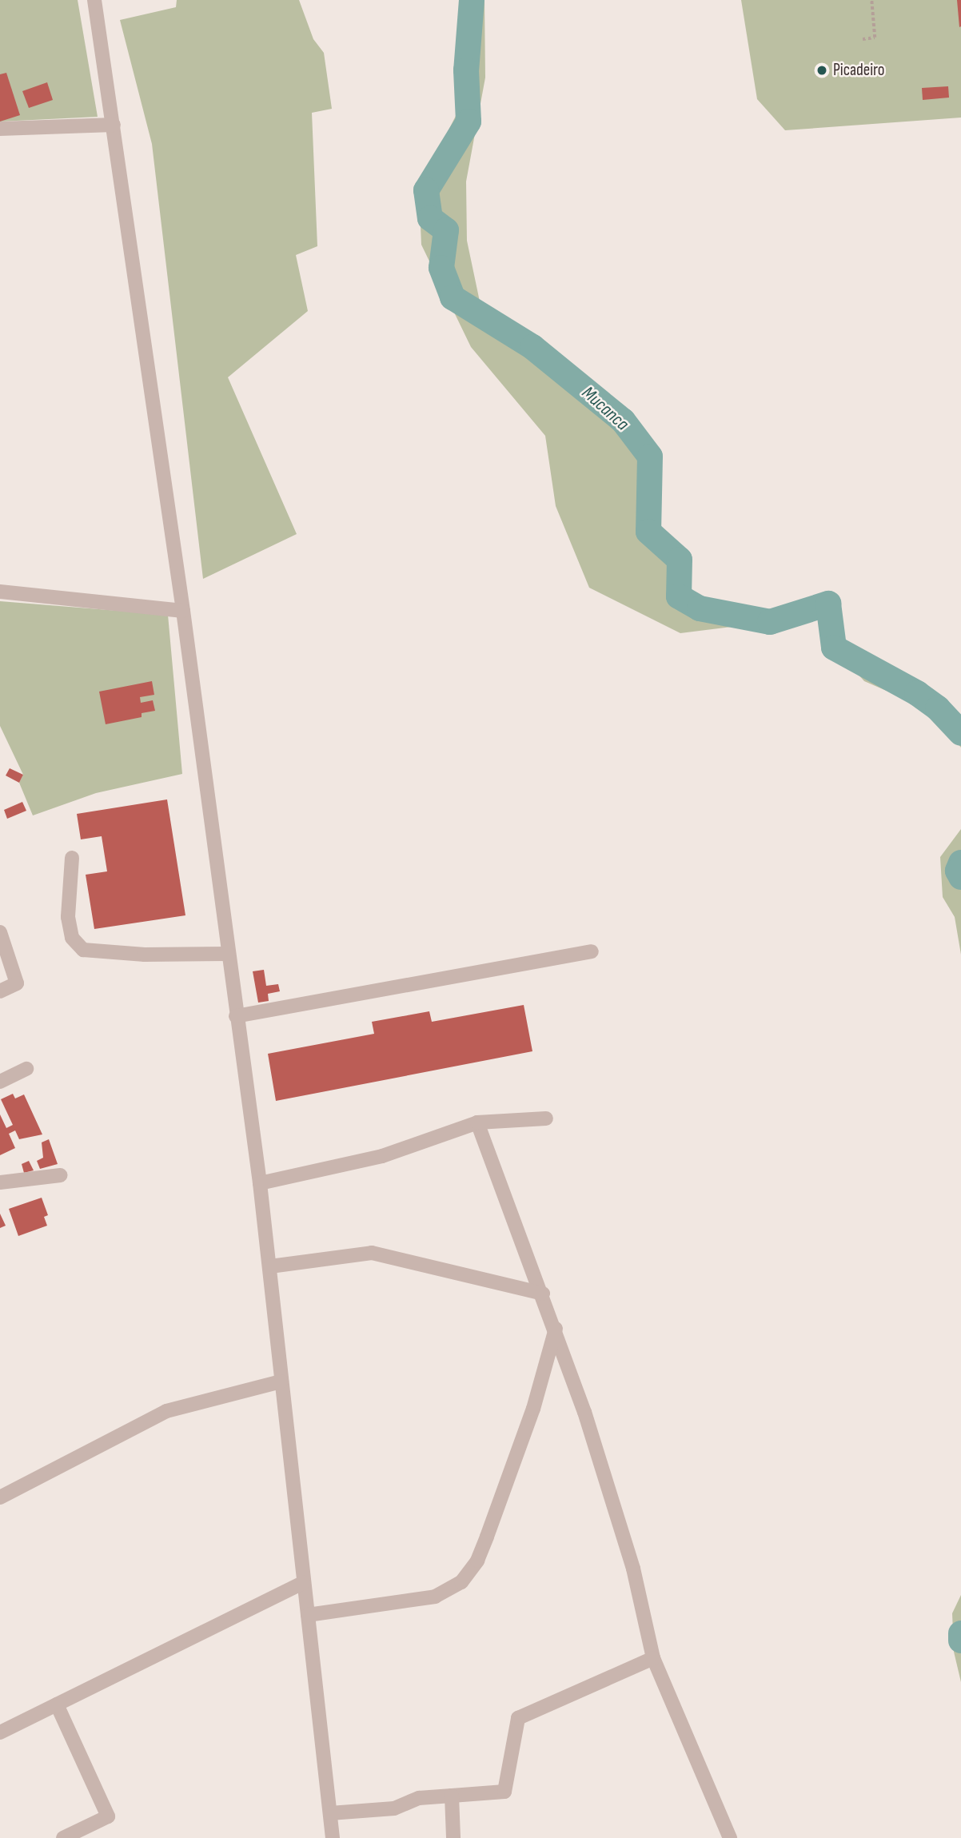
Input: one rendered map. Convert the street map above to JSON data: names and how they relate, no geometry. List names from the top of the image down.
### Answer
{
  "water": ["Mucanca"],
  "places": ["Picadeiro"]
}
